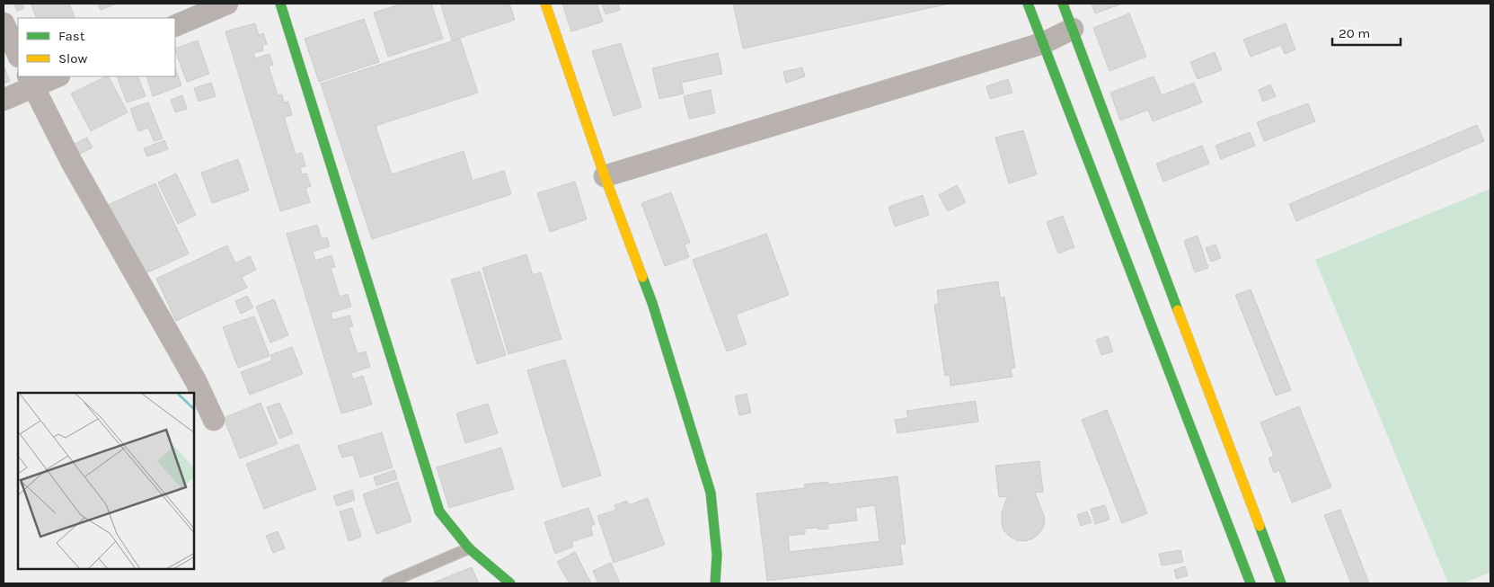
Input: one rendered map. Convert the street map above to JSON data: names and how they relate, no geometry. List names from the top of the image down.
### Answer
{
  "legend": ["Fast", "Slow"],
  "scale_bar": "20 m"
}
